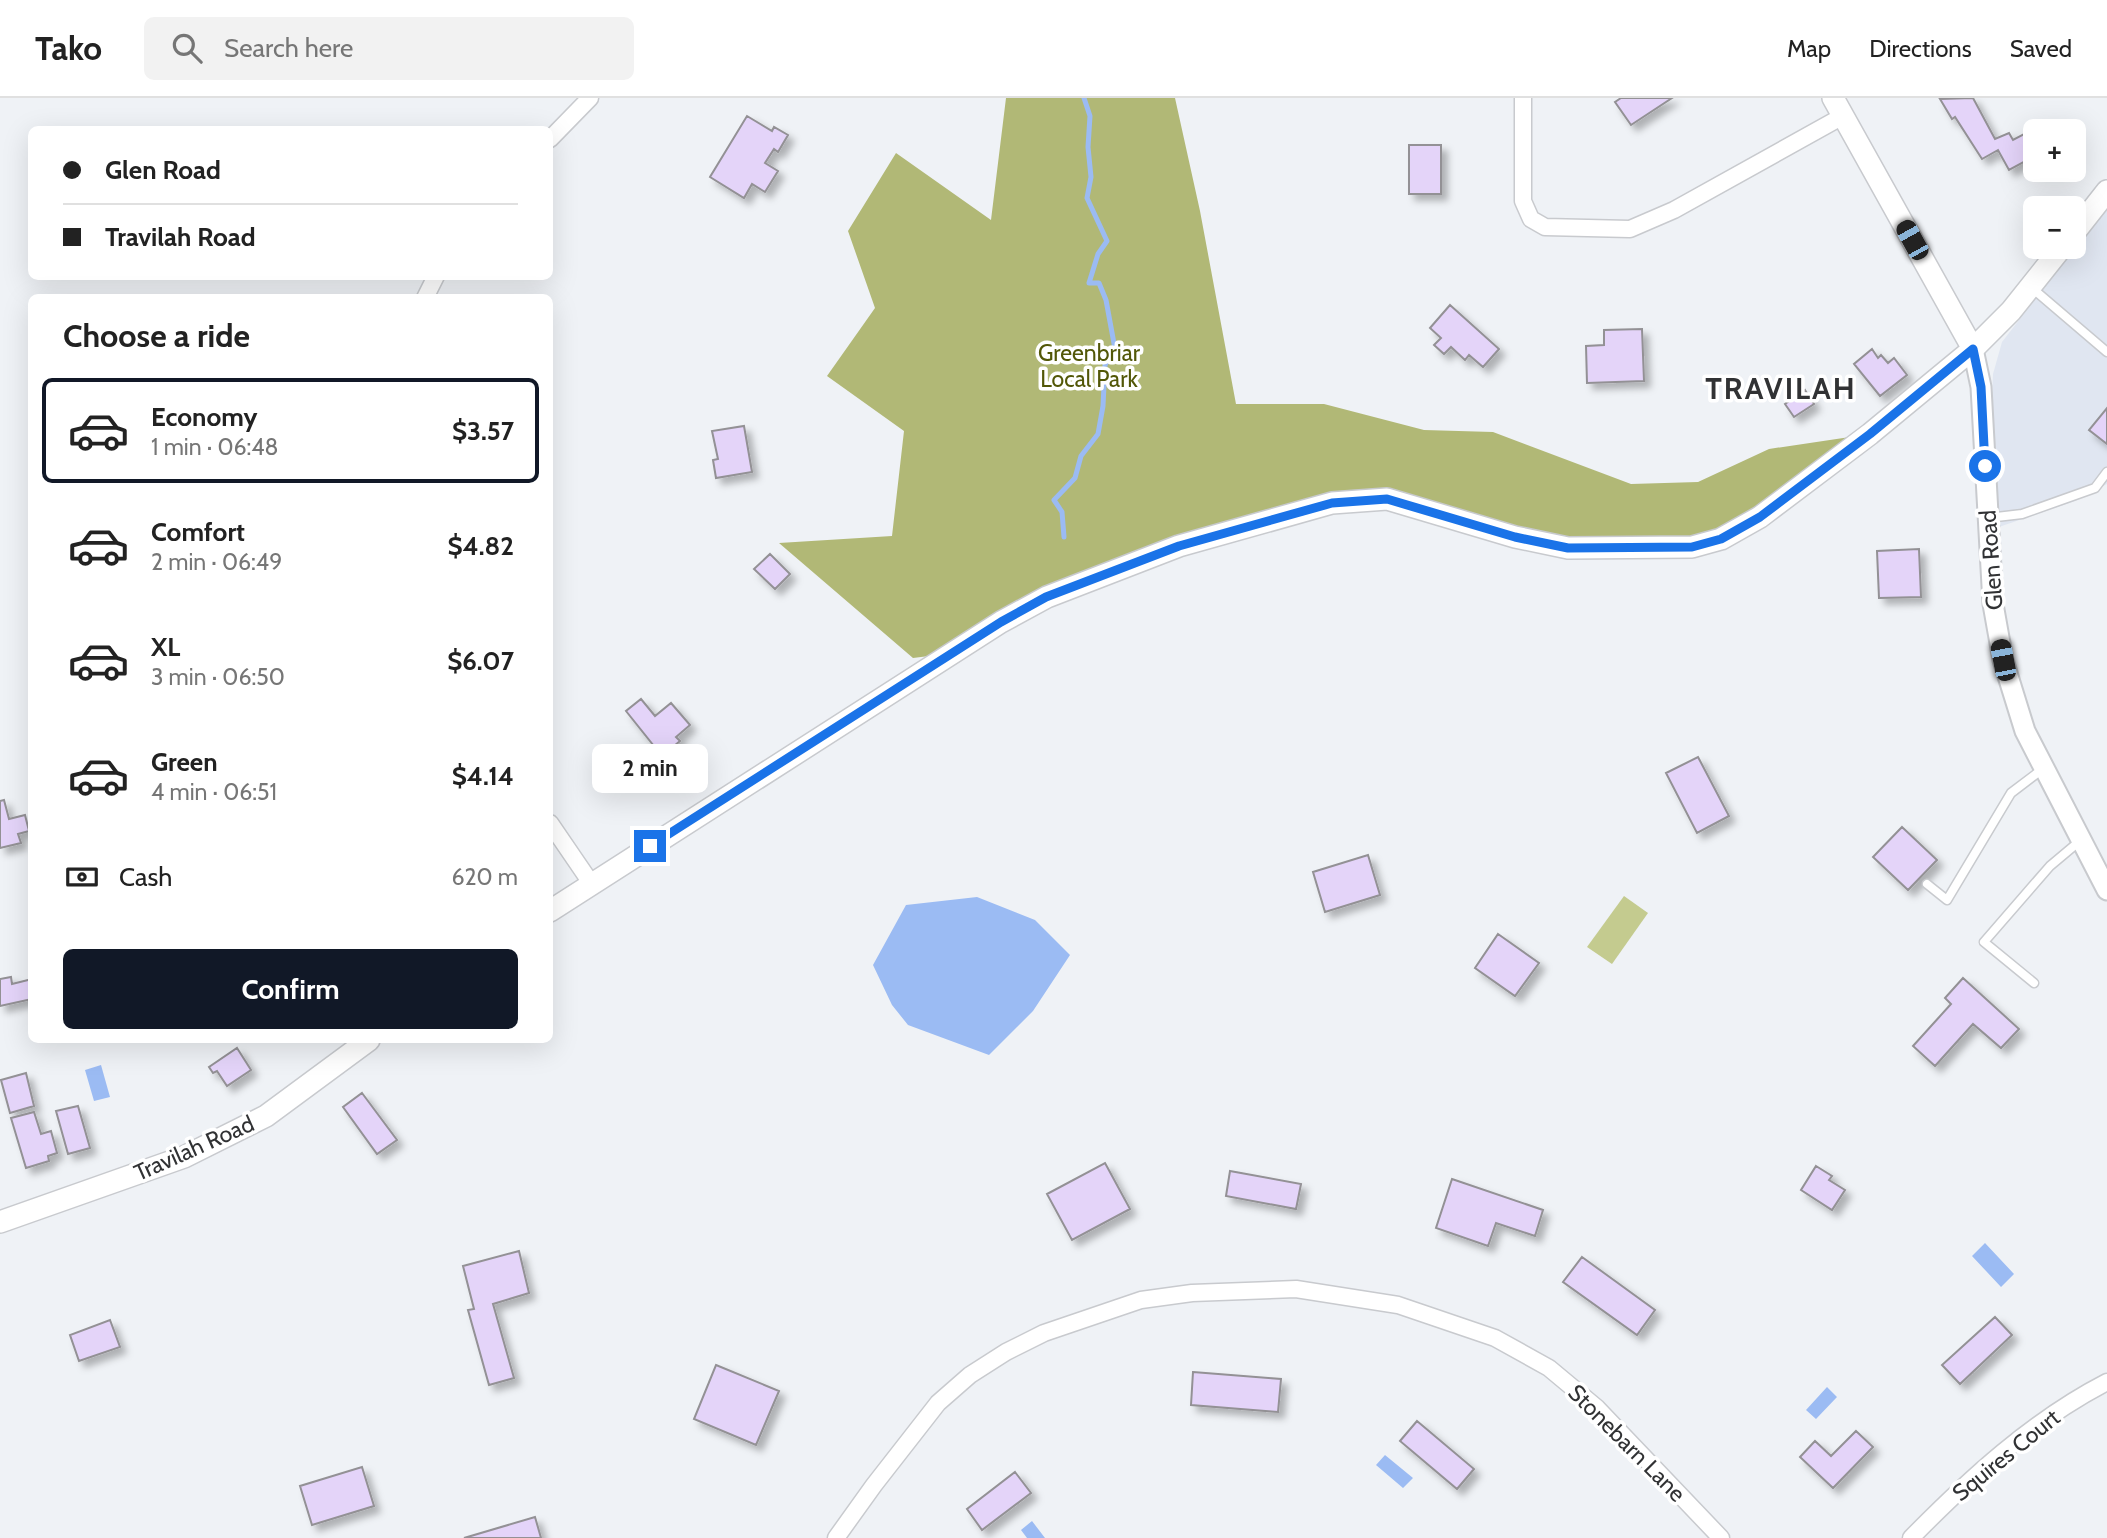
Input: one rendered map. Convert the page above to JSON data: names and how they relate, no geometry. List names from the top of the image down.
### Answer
{
  "streets": {
    "main road": ["Glen Road", "Travilah Road"],
    "street": ["Stonebarn Lane", "Squires Court"]
  },
  "districts": ["TRAVILAH"],
  "parks": ["Greenbriar Local Park"],
  "page": {
    "header": "Tako",
    "search": "Search here",
    "nav": ["Map", "Directions", "Saved"],
    "map_buttons": ["+", "−"],
    "banner": ["Glen Road", "Travilah Road"],
    "heading": "Choose a ride",
    "list": [
      {
        "name": "Economy",
        "note": "1 min · 06:48",
        "value": "$3.57"
      },
      {
        "name": "Comfort",
        "note": "2 min · 06:49",
        "value": "$4.82"
      },
      {
        "name": "XL",
        "note": "3 min · 06:50",
        "value": "$6.07"
      },
      {
        "name": "Green",
        "note": "4 min · 06:51",
        "value": "$4.14"
      }
    ],
    "bubble": "2 min",
    "pay": ["Cash", "620 m"],
    "buttons": "Confirm"
  }
}
